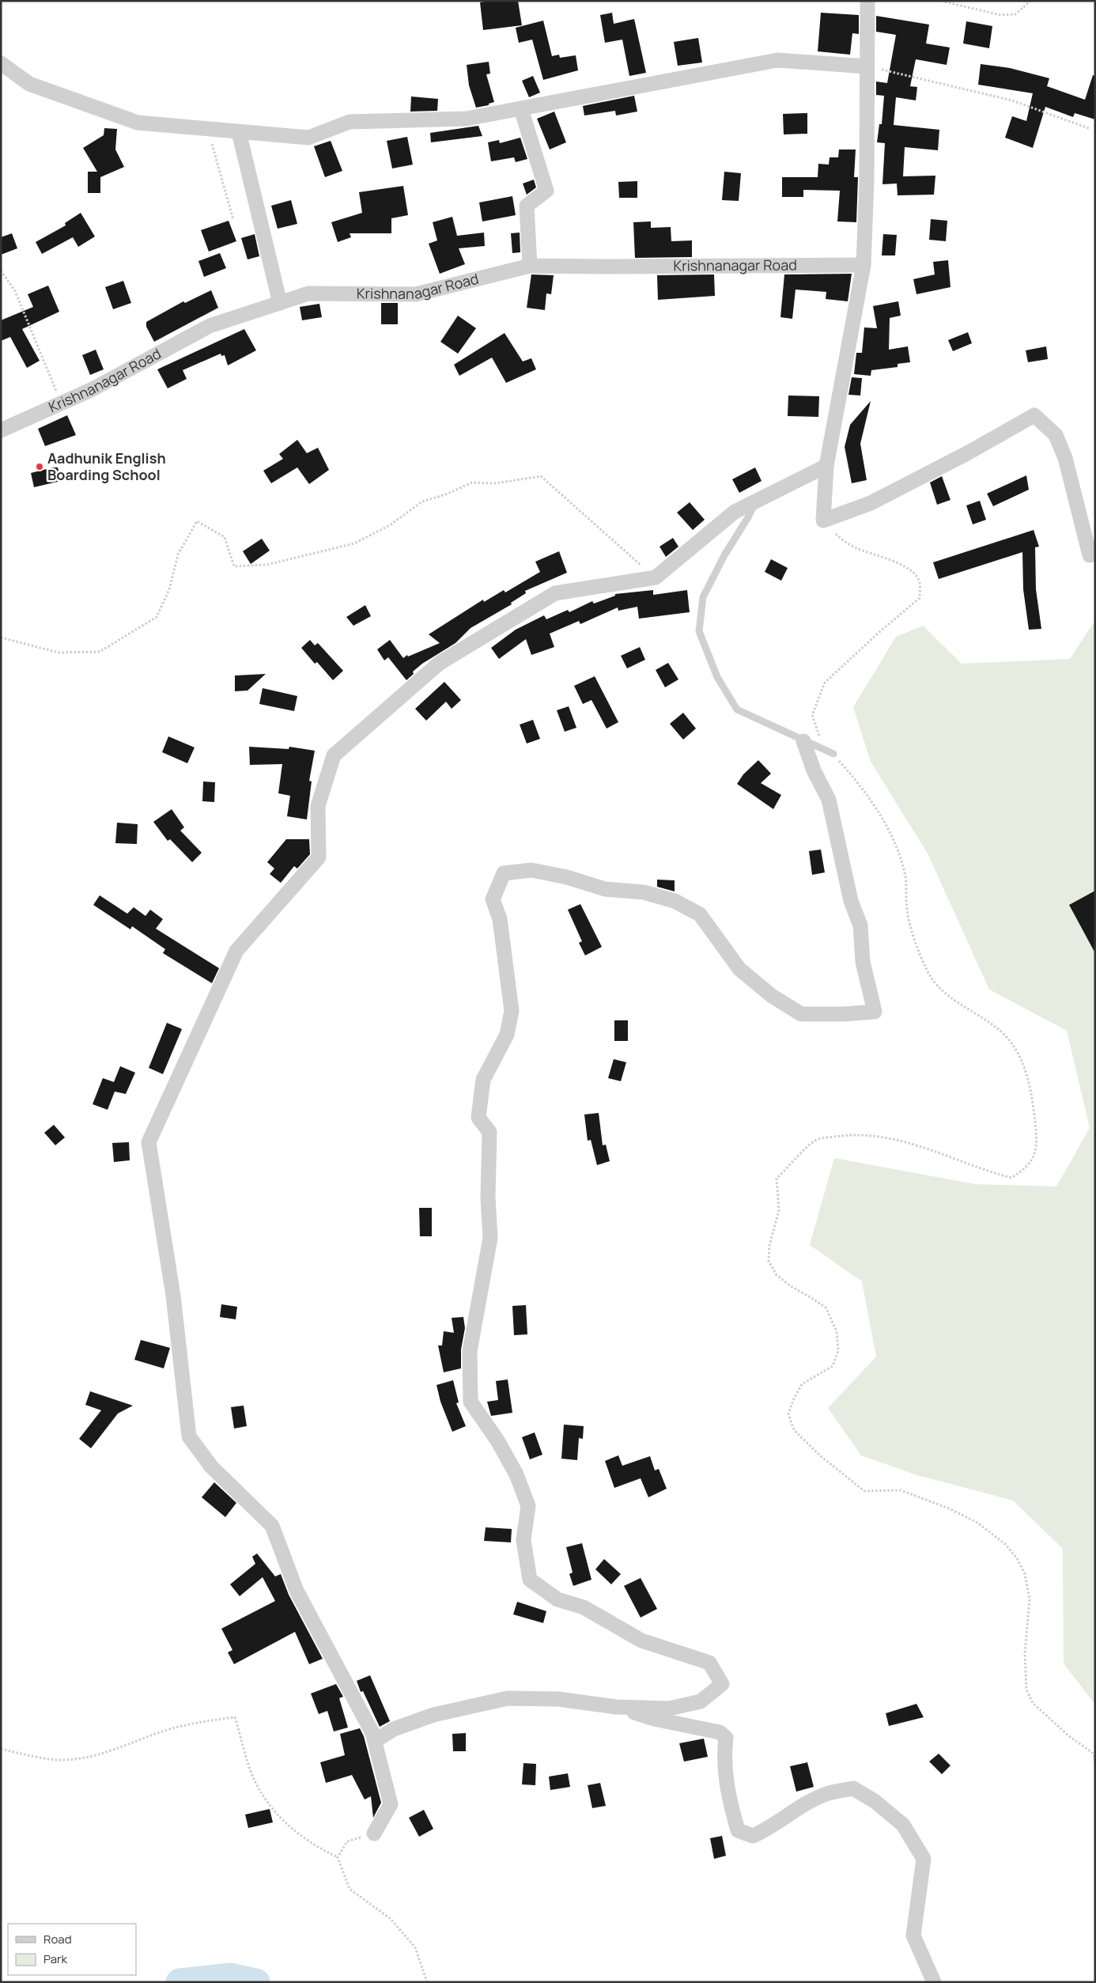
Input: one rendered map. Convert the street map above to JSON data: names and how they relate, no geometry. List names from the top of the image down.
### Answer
{
  "streets": {
    "street": ["Krishnanagar Road"]
  },
  "places": ["Aadhunik English Boarding School"],
  "legend": ["Road", "Park"]
}
